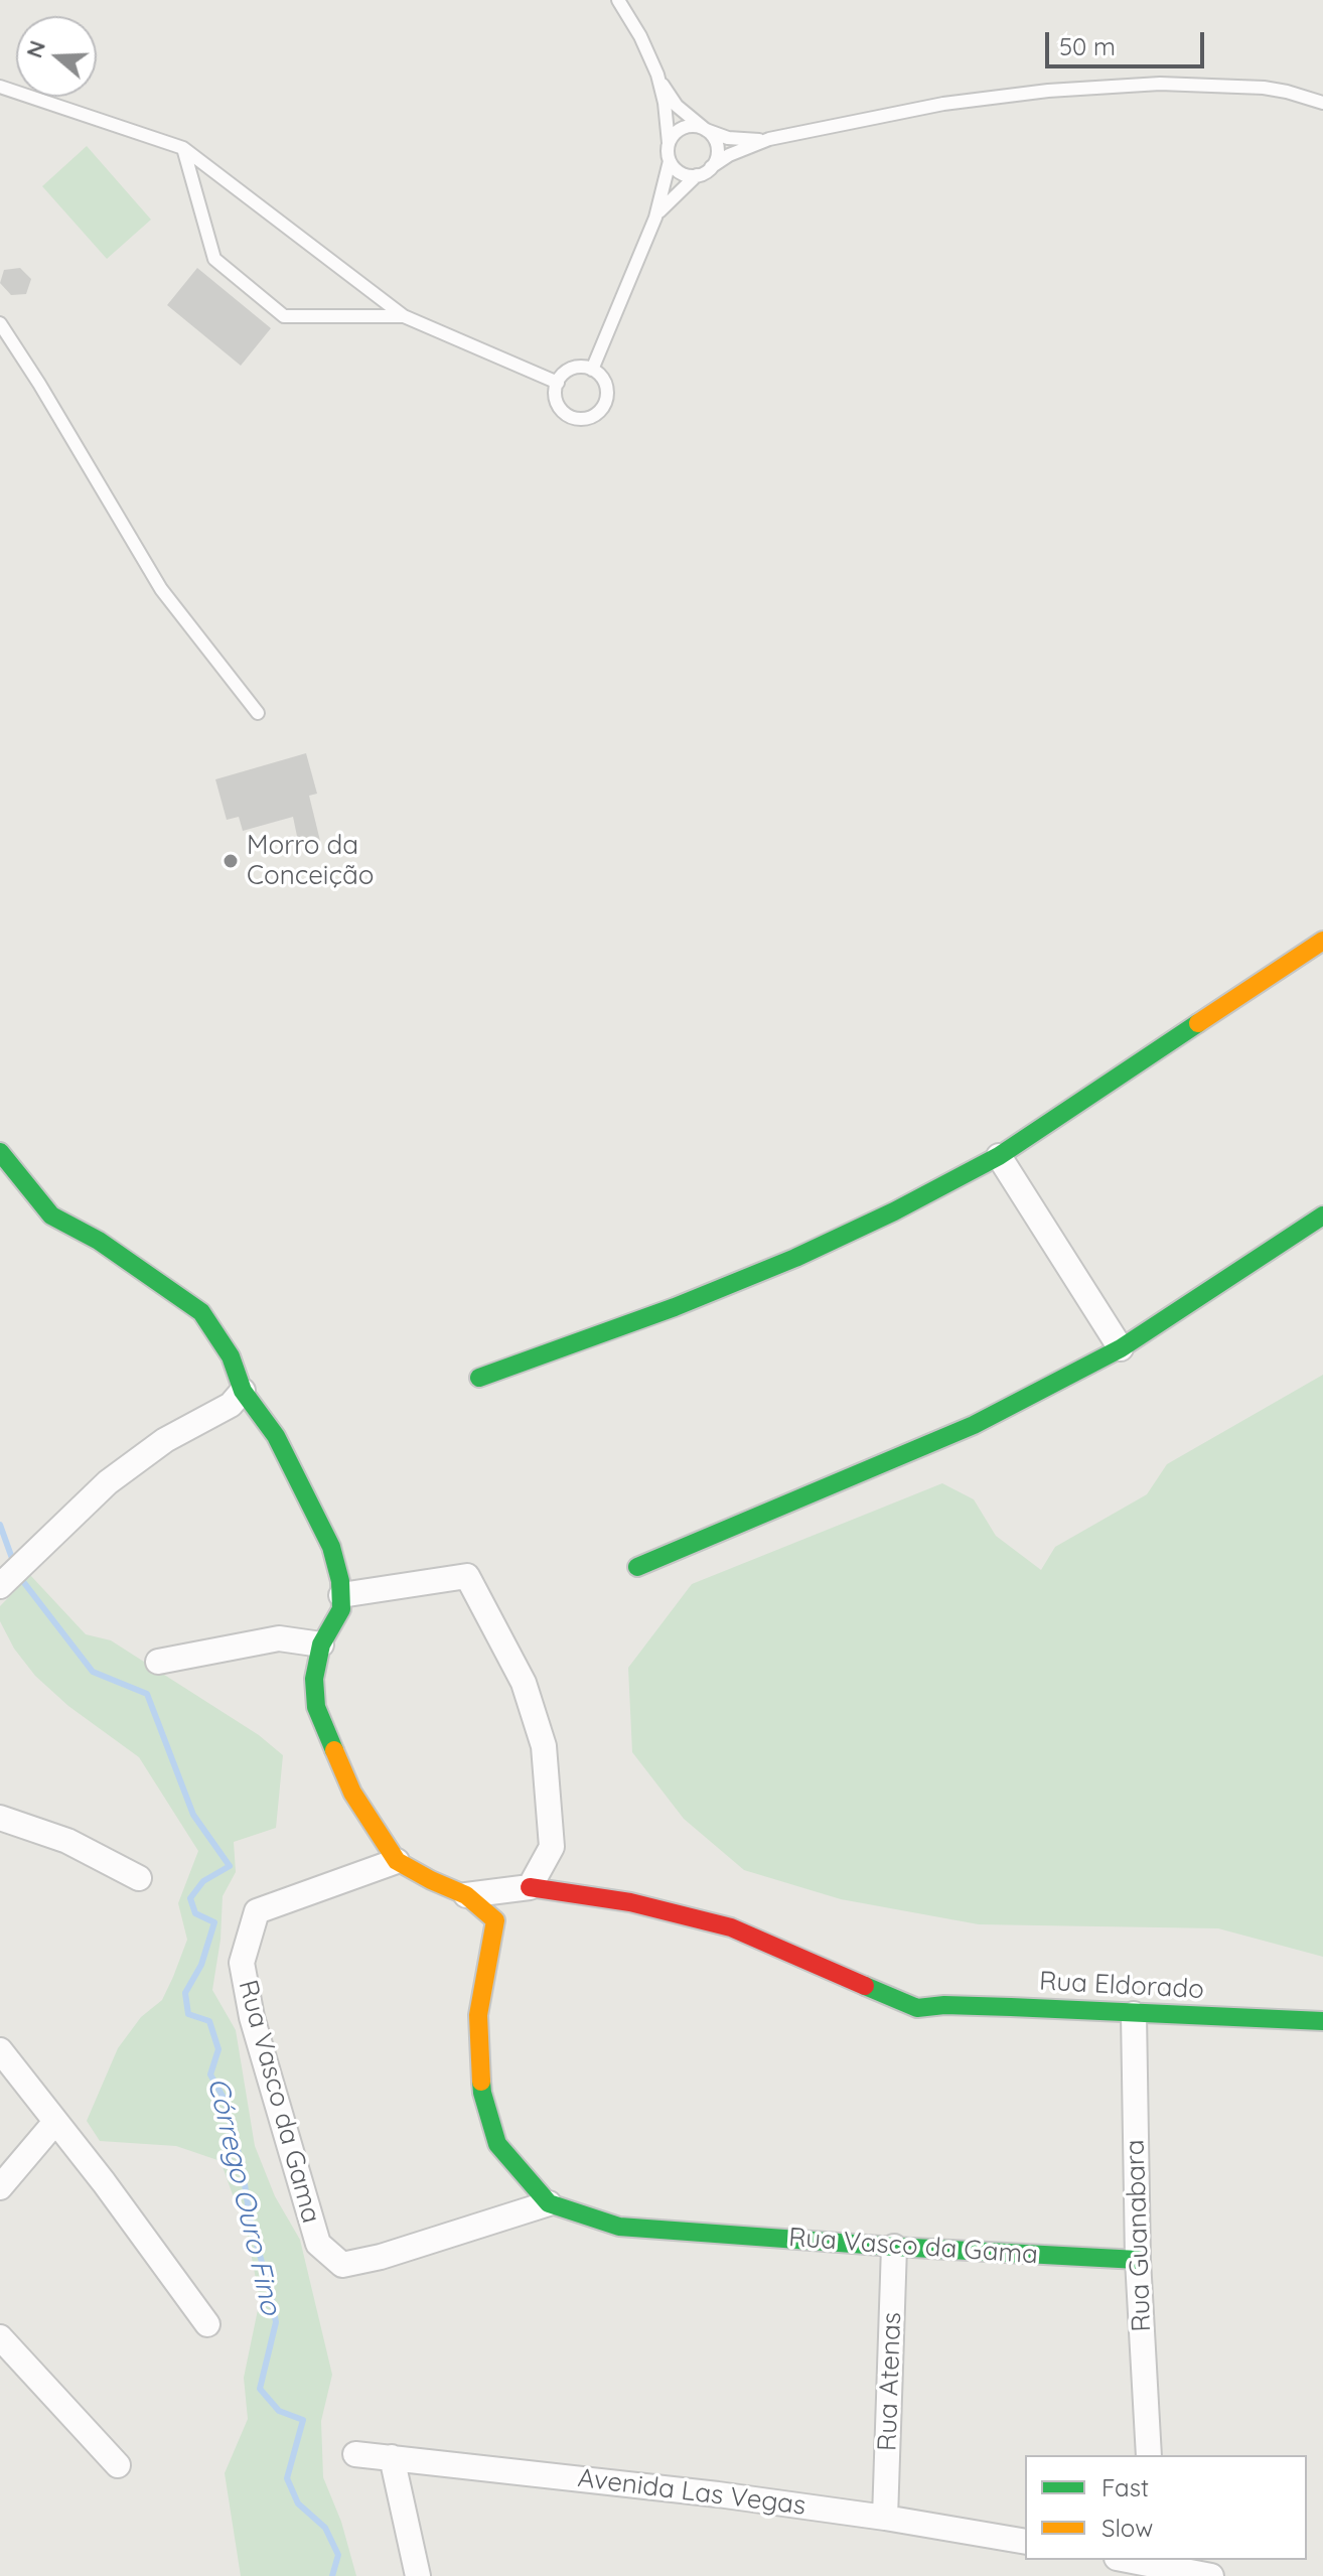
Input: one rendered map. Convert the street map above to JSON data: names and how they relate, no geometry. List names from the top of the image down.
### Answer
{
  "streets": {
    "street": [
      "Rua Eldorado",
      "Rua Vasco da Gama",
      "Rua Guanabara",
      "Rua Atenas",
      "Avenida Las Vegas"
    ]
  },
  "crossings": [
    ["Rua Eldorado", "Rua Guanabara"],
    ["Rua Vasco da Gama", "Rua Guanabara"],
    ["Rua Vasco da Gama", "Rua Atenas"],
    ["Rua Atenas", "Avenida Las Vegas"]
  ],
  "water": ["Córrego Ouro Fino"],
  "places": ["Morro da Conceição"],
  "legend": ["Fast", "Slow"],
  "scale_bar": "50 m",
  "north": "left"
}
